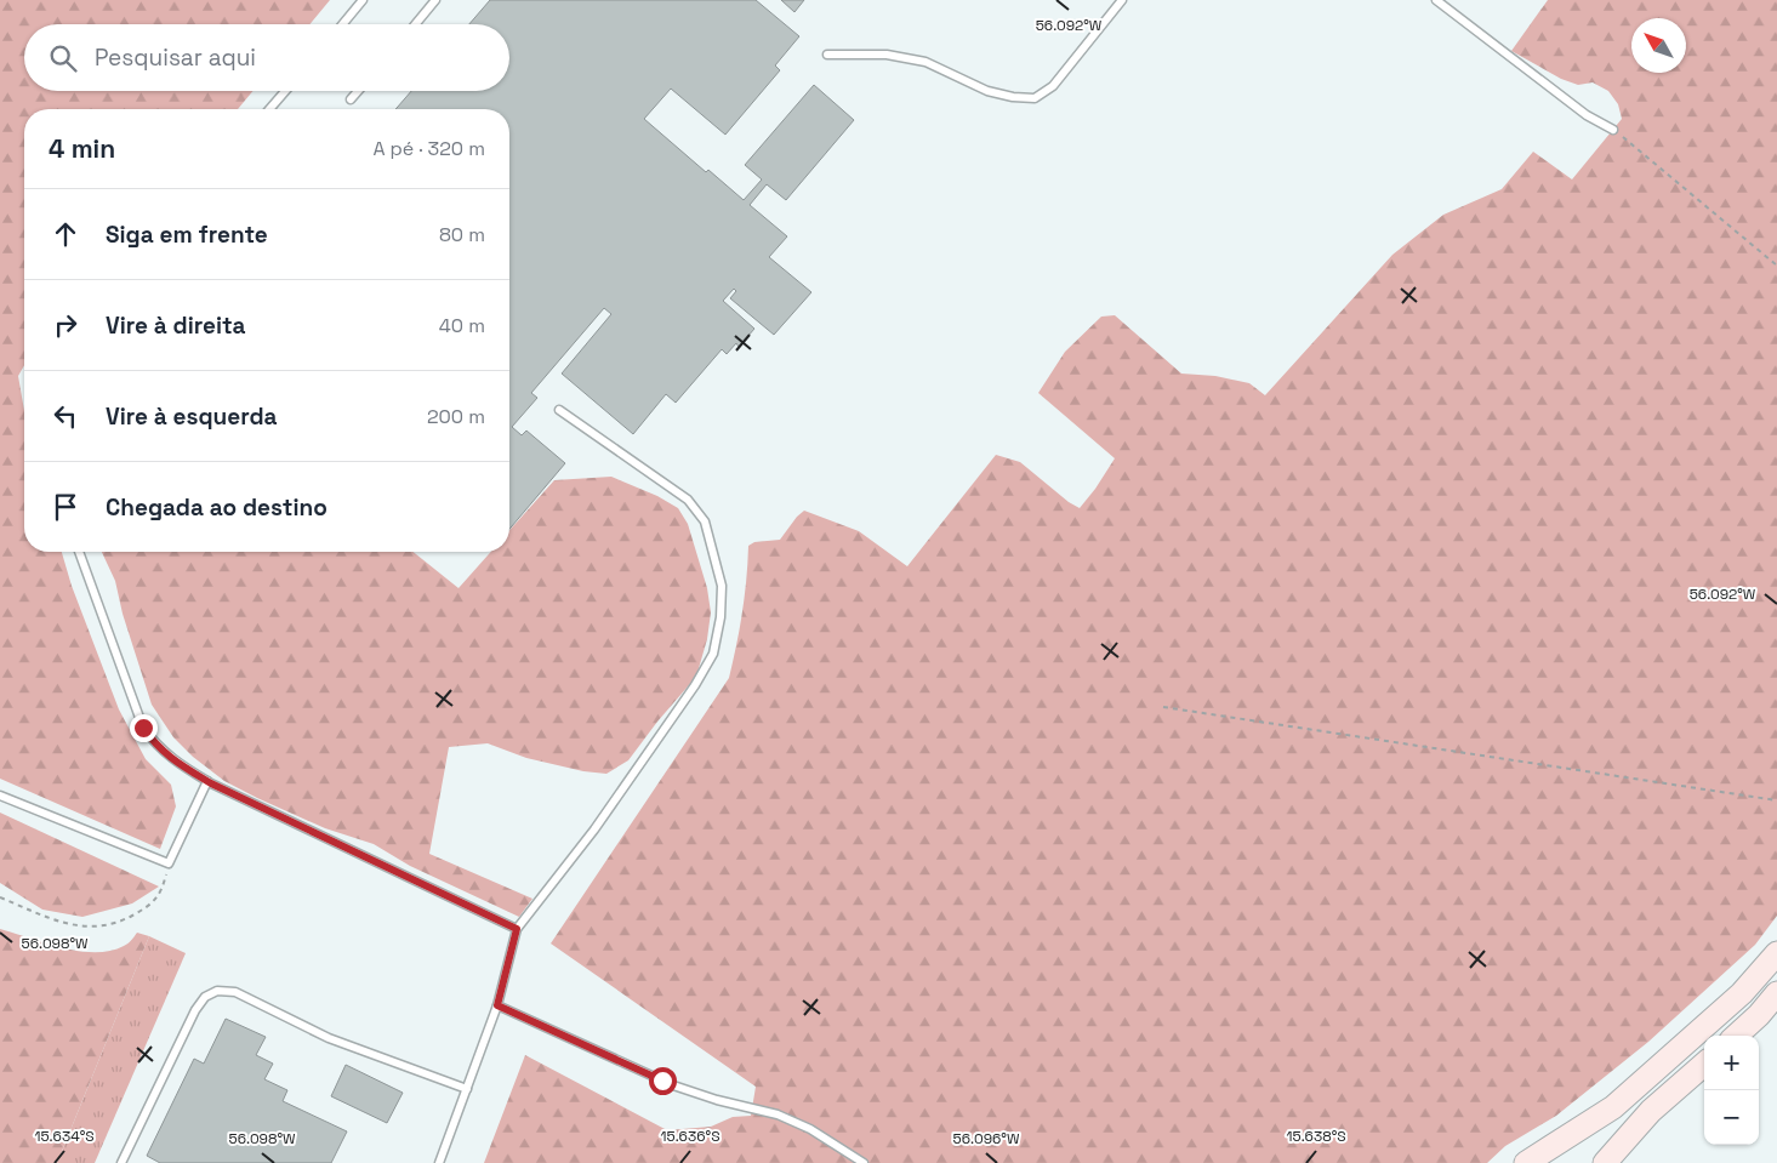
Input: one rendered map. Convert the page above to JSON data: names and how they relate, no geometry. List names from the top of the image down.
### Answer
{
  "north": "top left",
  "page": {
    "search": "Pesquisar aqui",
    "heading": ["4 min", "A pé · 320 m"],
    "list": [
      ["Siga em frente", "80 m"],
      ["Vire à direita", "40 m"],
      ["Vire à esquerda", "200 m"],
      "Chegada ao destino"
    ],
    "map_buttons": ["+", "−"]
  },
  "coordinates": [
    "56.092°W",
    "56.098°W",
    "15.634°S",
    "15.636°S",
    "15.638°S",
    "56.096°W"
  ]
}
